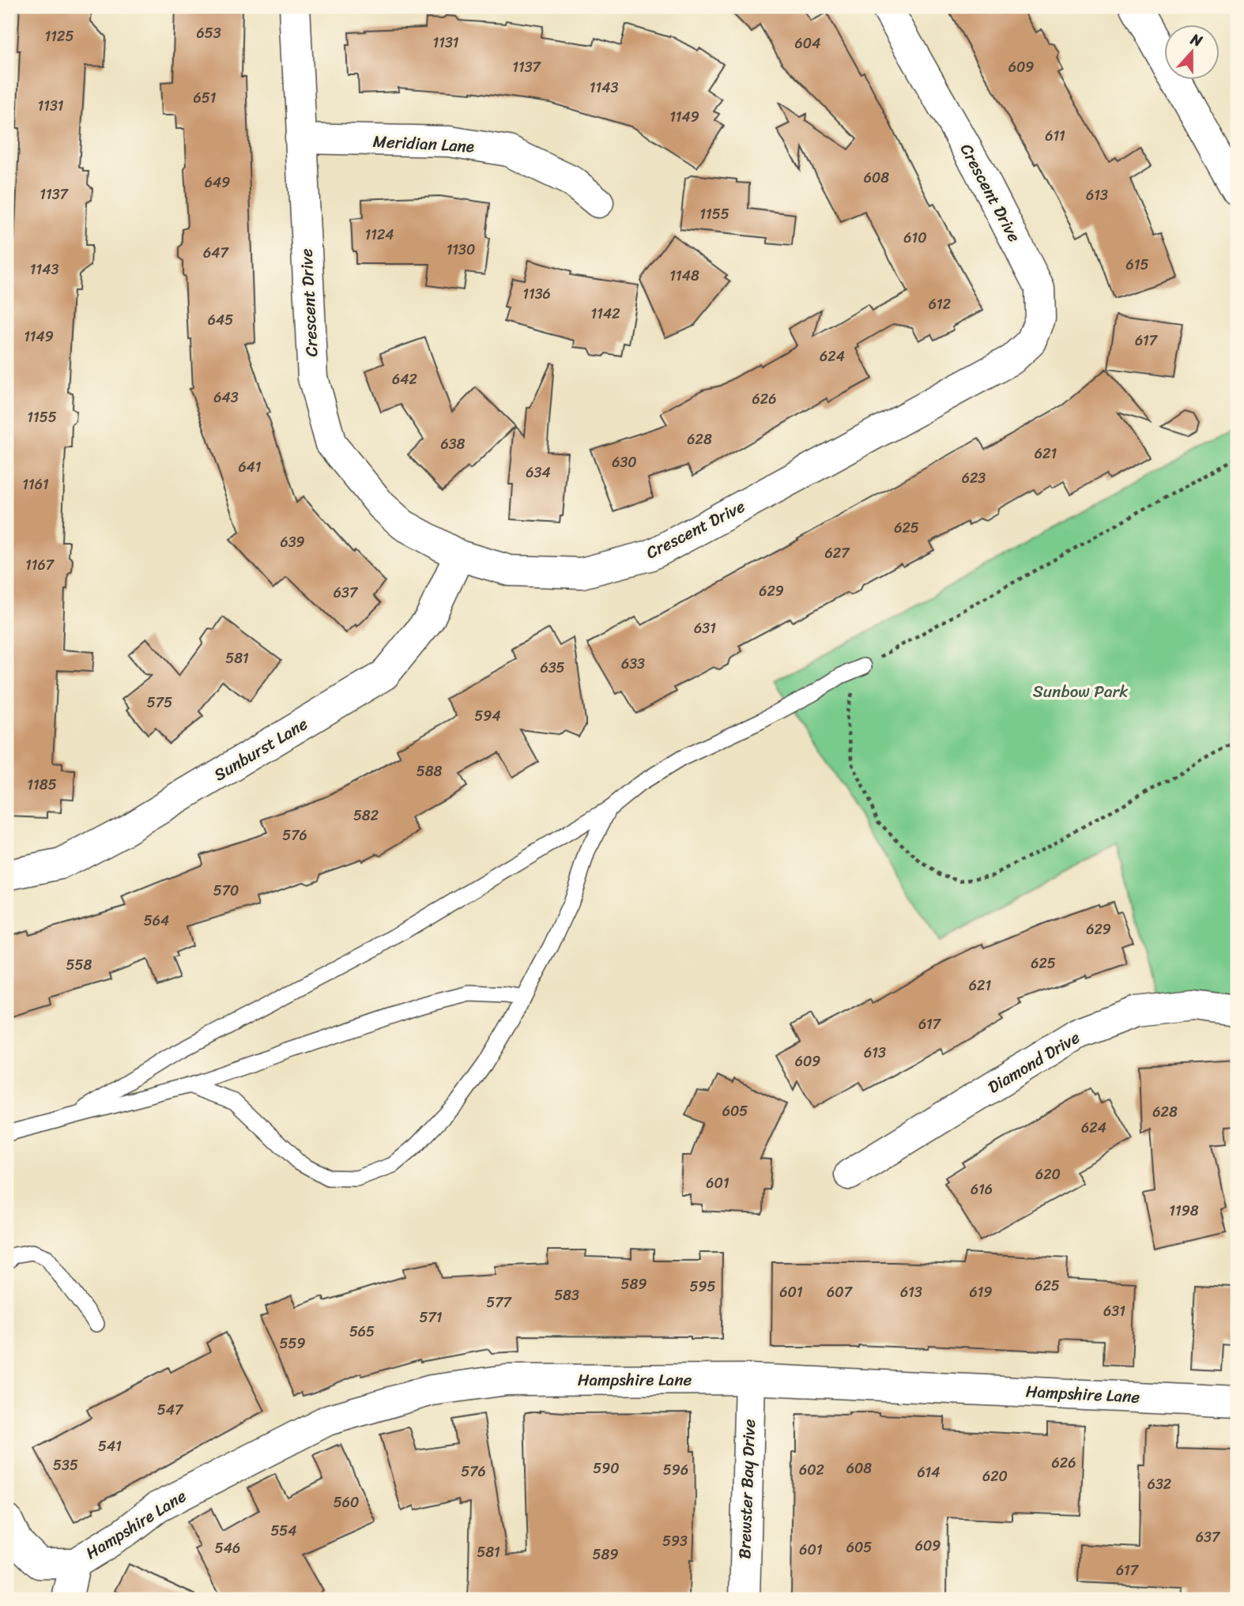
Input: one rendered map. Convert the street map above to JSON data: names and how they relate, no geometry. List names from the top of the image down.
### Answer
{
  "streets": {
    "street": [
      "Meridian Lane",
      "Crescent Drive",
      "Sunburst Lane",
      "Diamond Drive",
      "Hampshire Lane",
      "Brewster Bay Drive"
    ]
  },
  "crossings": [
    ["Meridian Lane", "Crescent Drive"],
    ["Crescent Drive", "Sunburst Lane"],
    ["Hampshire Lane", "Brewster Bay Drive"]
  ],
  "parks": ["Sunbow Park"],
  "house_numbers": [
    "653",
    "1125",
    "1131",
    "604",
    "1137",
    "609",
    "1143",
    "651",
    "1131",
    "1149",
    "611",
    "608",
    "649",
    "1137",
    "613",
    "1155",
    "1124",
    "610",
    "1130",
    "647",
    "615",
    "1143",
    "1148",
    "1136",
    "612",
    "1142",
    "645",
    "1149",
    "617",
    "624",
    "642",
    "643",
    "626",
    "1155",
    "628",
    "638",
    "621",
    "630",
    "641",
    "634",
    "623",
    "1161",
    "625",
    "639",
    "627",
    "1167",
    "629",
    "637",
    "631",
    "581",
    "633",
    "635",
    "575",
    "594",
    "588",
    "1185",
    "582",
    "576",
    "570",
    "564",
    "629",
    "625",
    "558",
    "621",
    "617",
    "613",
    "609",
    "605",
    "628",
    "624",
    "620",
    "601",
    "616",
    "1198",
    "589",
    "625",
    "595",
    "601",
    "607",
    "613",
    "619",
    "583",
    "577",
    "631",
    "571",
    "565",
    "559",
    "547",
    "541",
    "626",
    "535",
    "590",
    "608",
    "596",
    "602",
    "576",
    "614",
    "620",
    "632",
    "560",
    "554",
    "637",
    "593",
    "609",
    "605",
    "546",
    "601",
    "581",
    "589",
    "617"
  ],
  "north": "top"
}
